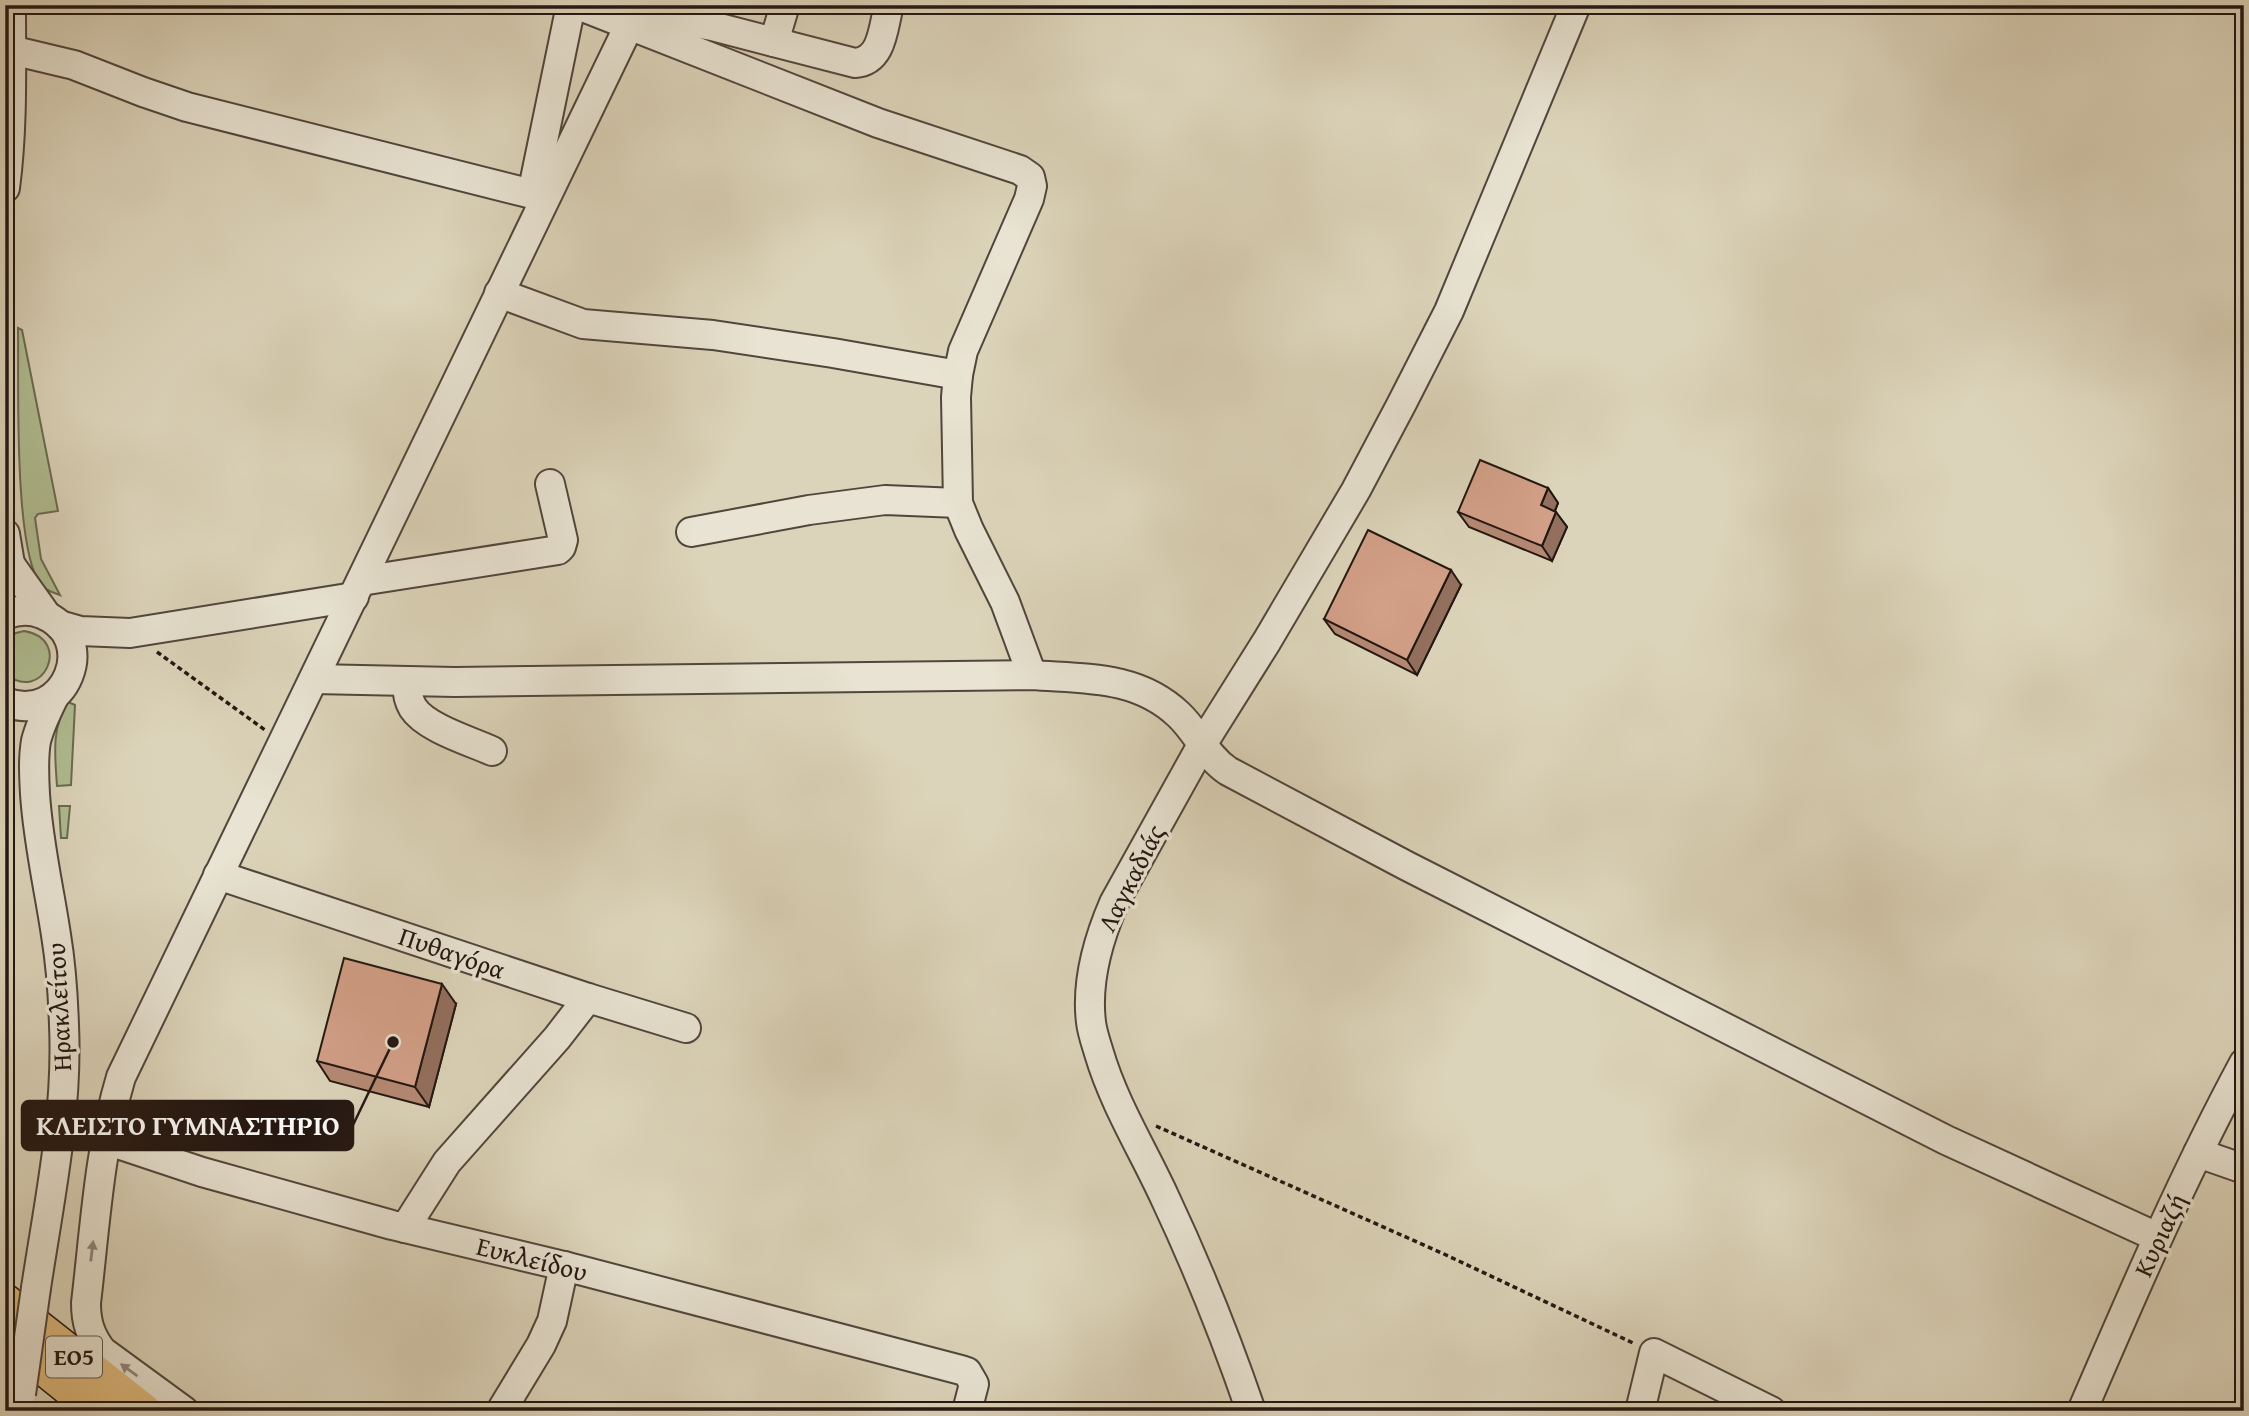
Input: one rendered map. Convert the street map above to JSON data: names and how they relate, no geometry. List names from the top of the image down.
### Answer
{
  "streets": {
    "main road": ["ΕΟ5"],
    "street": [
      "Λαγκαδιάς",
      "Πυθαγόρα",
      "Ηρακλείτου",
      "Κυριαζή",
      "Ευκλείδου"
    ]
  },
  "places": ["ΚΛΕΙΣΤΟ ΓΥΜΝΑΣΤΗΡΙΟ"]
}
